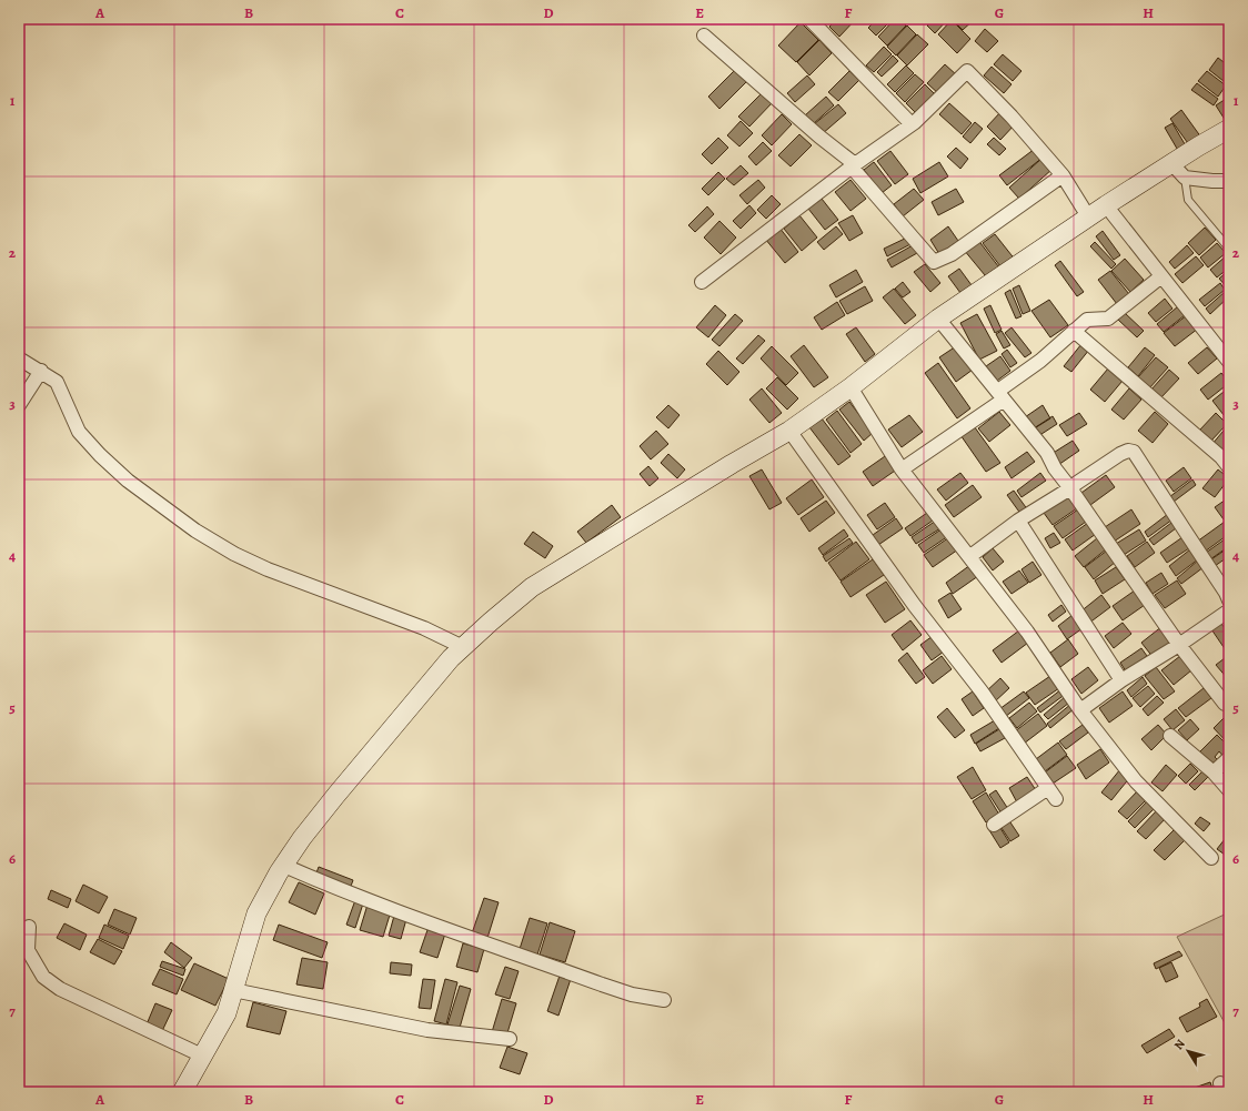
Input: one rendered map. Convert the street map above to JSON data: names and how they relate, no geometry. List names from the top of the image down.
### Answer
{
  "north": "top left",
  "grid": {
    "columns": [
      "A",
      "B",
      "C",
      "D",
      "E",
      "F",
      "G",
      "H"
    ],
    "rows": [
      "1",
      "2",
      "3",
      "4",
      "5",
      "6",
      "7"
    ]
  }
}
